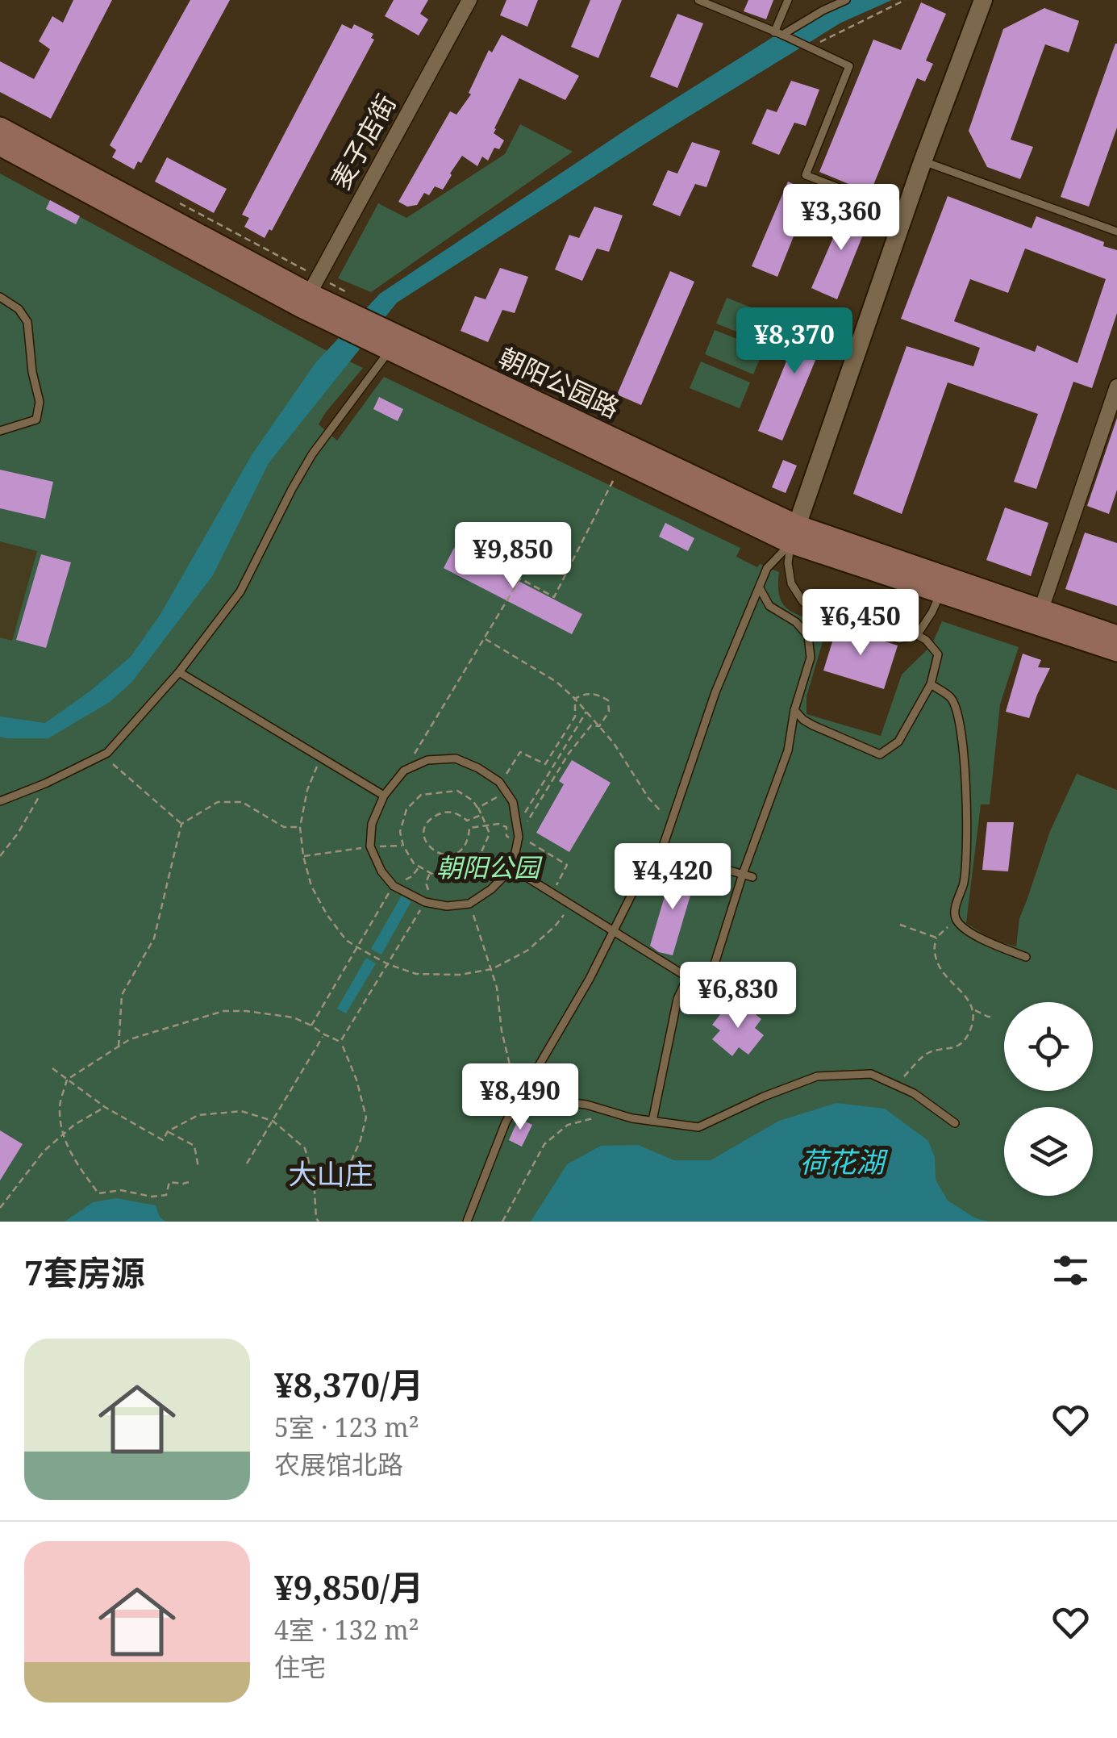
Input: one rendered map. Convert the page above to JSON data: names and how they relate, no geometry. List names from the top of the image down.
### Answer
{
  "streets": {
    "main road": ["朝阳公园路"],
    "street": ["麦子店街"]
  },
  "crossings": [
    ["麦子店街", "朝阳公园路"]
  ],
  "districts": ["大山庄"],
  "water": ["荷花湖"],
  "parks": ["朝阳公园"],
  "page": {
    "price": [
      "¥3,360",
      "¥8,370",
      "¥9,850",
      "¥6,450",
      "¥4,420",
      "¥6,830",
      "¥8,490"
    ],
    "heading": "7套房源",
    "list": [
      {
        "name": "¥8,370/月",
        "note": "5室 · 123 m² · 农展馆北路"
      },
      {
        "name": "¥9,850/月",
        "note": "4室 · 132 m² · 住宅"
      }
    ]
  }
}
